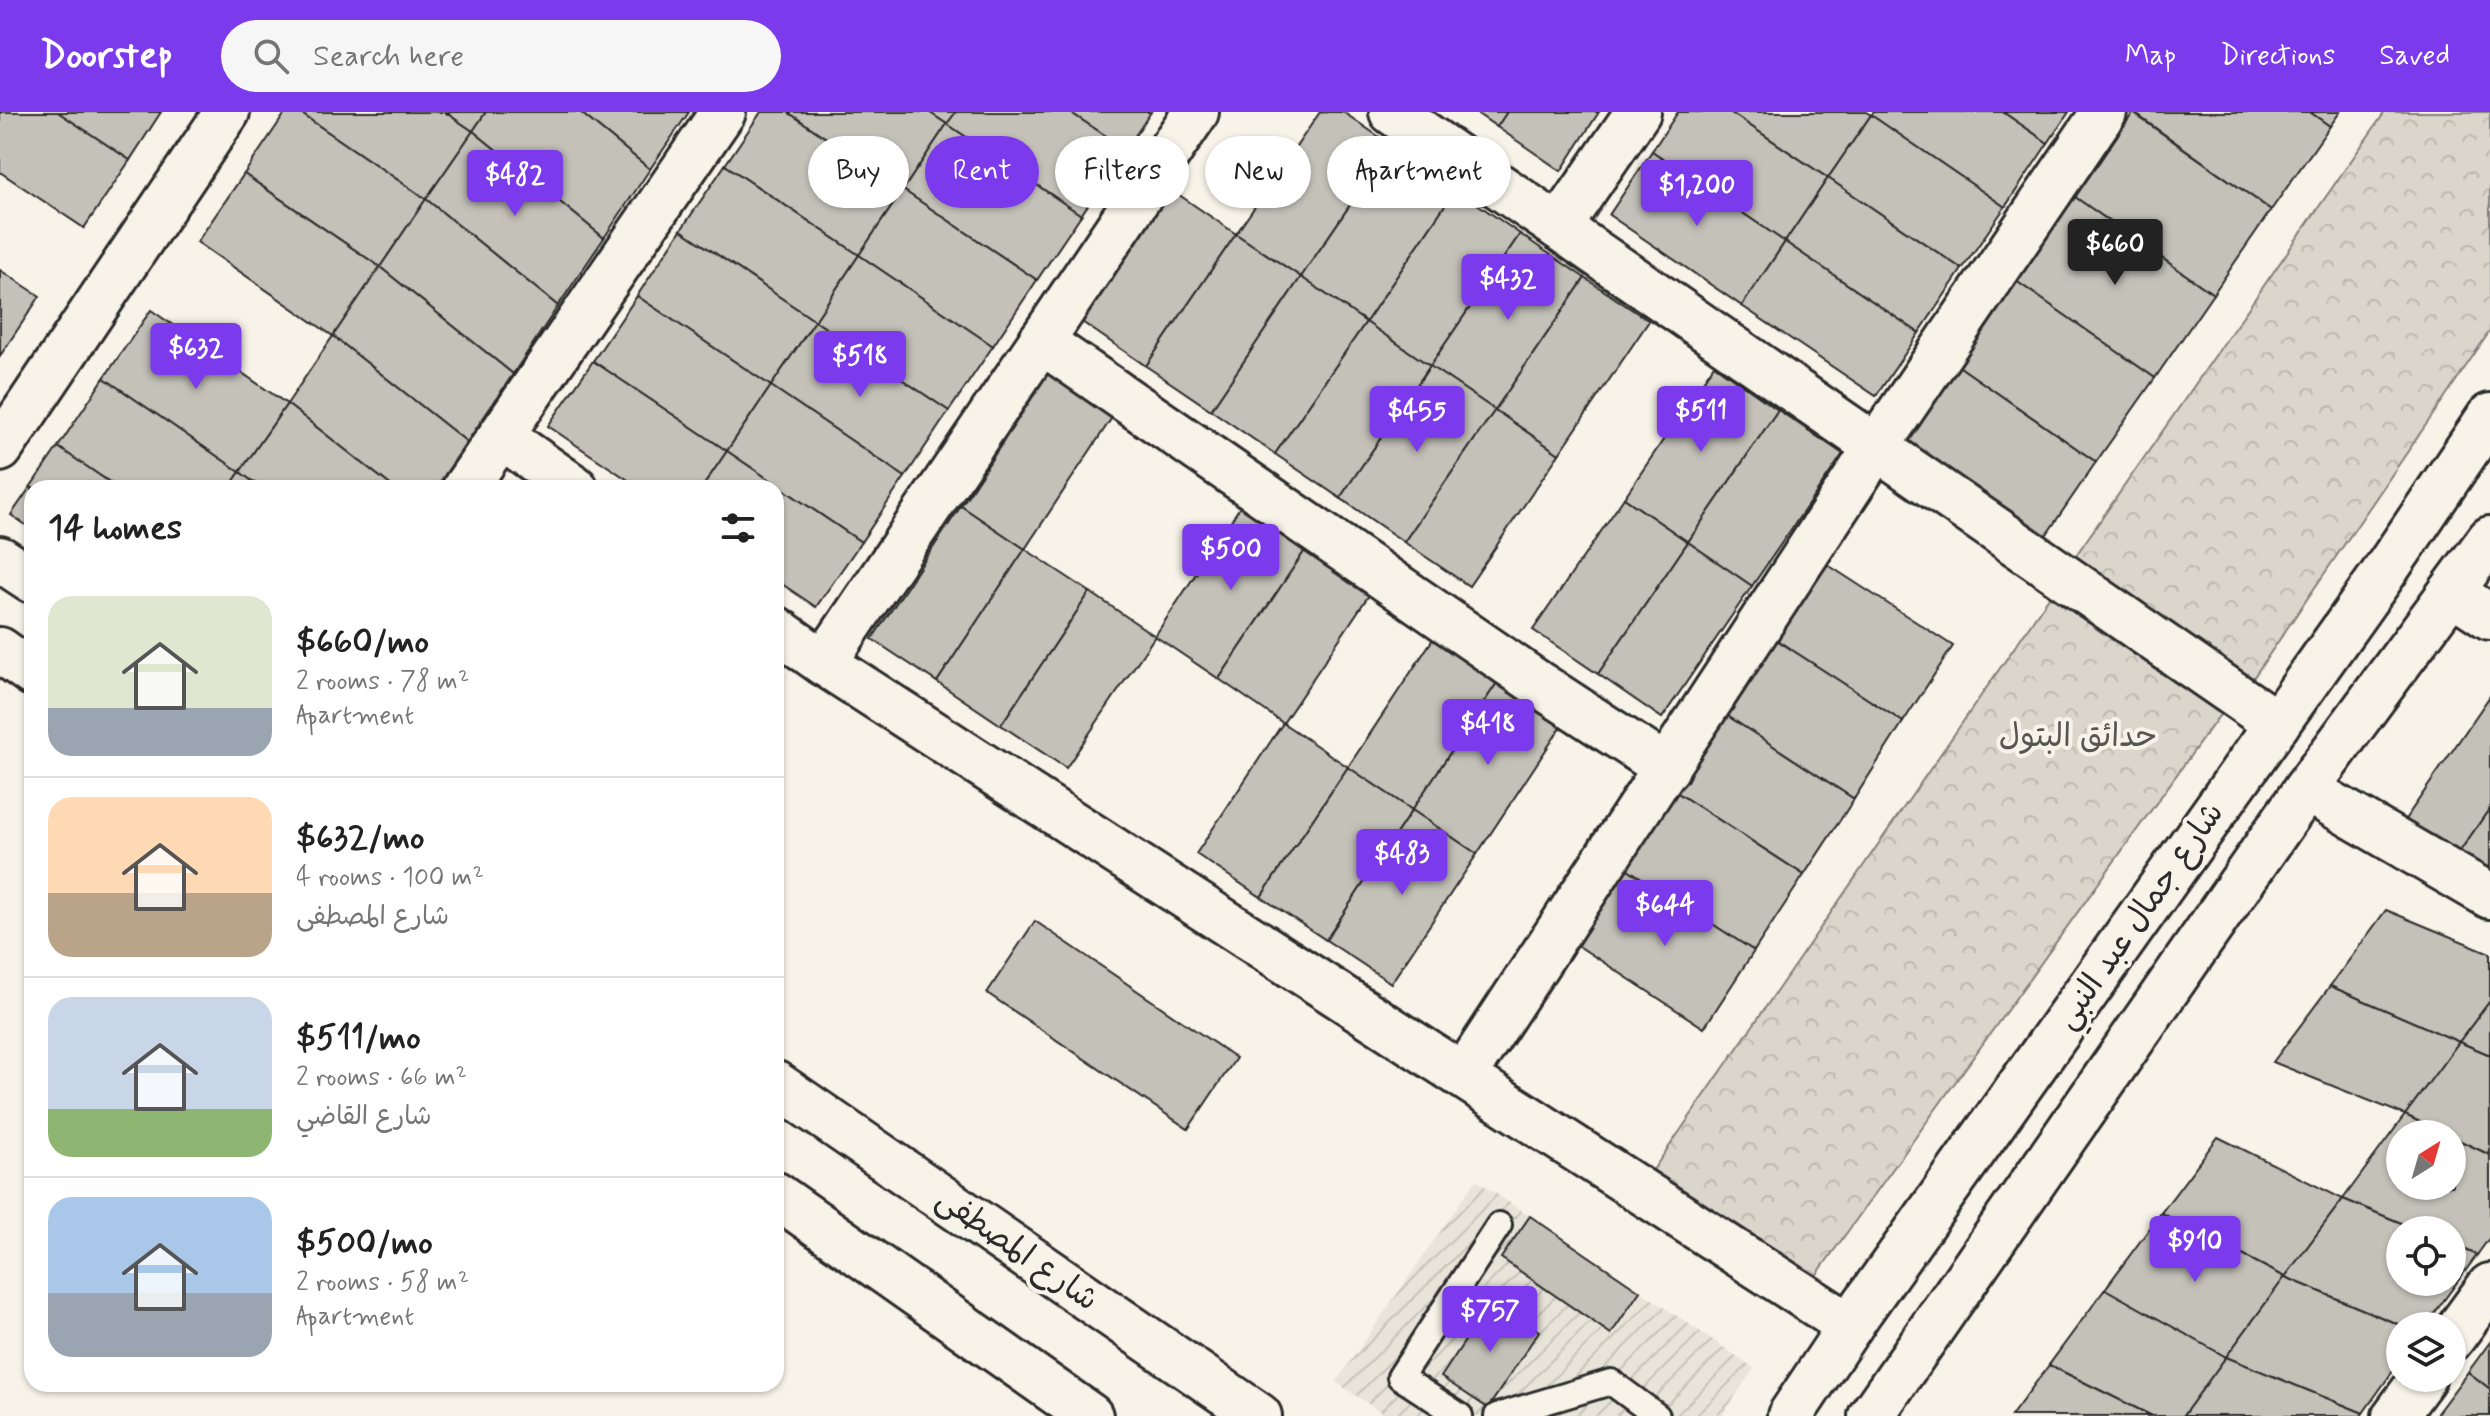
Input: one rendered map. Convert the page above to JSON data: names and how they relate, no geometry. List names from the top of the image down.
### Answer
{
  "streets": {
    "street": ["شارع جمال عبد النبي", "شارع المصطفى"]
  },
  "parks": ["حدائق البتول"],
  "north": "top right",
  "page": {
    "header": "Doorstep",
    "search": "Search here",
    "nav": ["Map", "Directions", "Saved"],
    "chip": [
      "Buy",
      "Rent",
      "Filters",
      "New",
      "Apartment"
    ],
    "price": [
      "$482",
      "$1,200",
      "$660",
      "$432",
      "$632",
      "$518",
      "$455",
      "$511",
      "$500",
      "$418",
      "$483",
      "$644",
      "$910",
      "$757"
    ],
    "heading": "14 homes",
    "list": [
      {
        "name": "$660/mo",
        "note": "2 rooms · 78 m² · Apartment"
      },
      {
        "name": "$632/mo",
        "note": "4 rooms · 100 m² · شارع المصطفى"
      },
      {
        "name": "$511/mo",
        "note": "2 rooms · 66 m² · شارع القاضي"
      },
      {
        "name": "$500/mo",
        "note": "2 rooms · 58 m² · Apartment"
      }
    ]
  }
}
